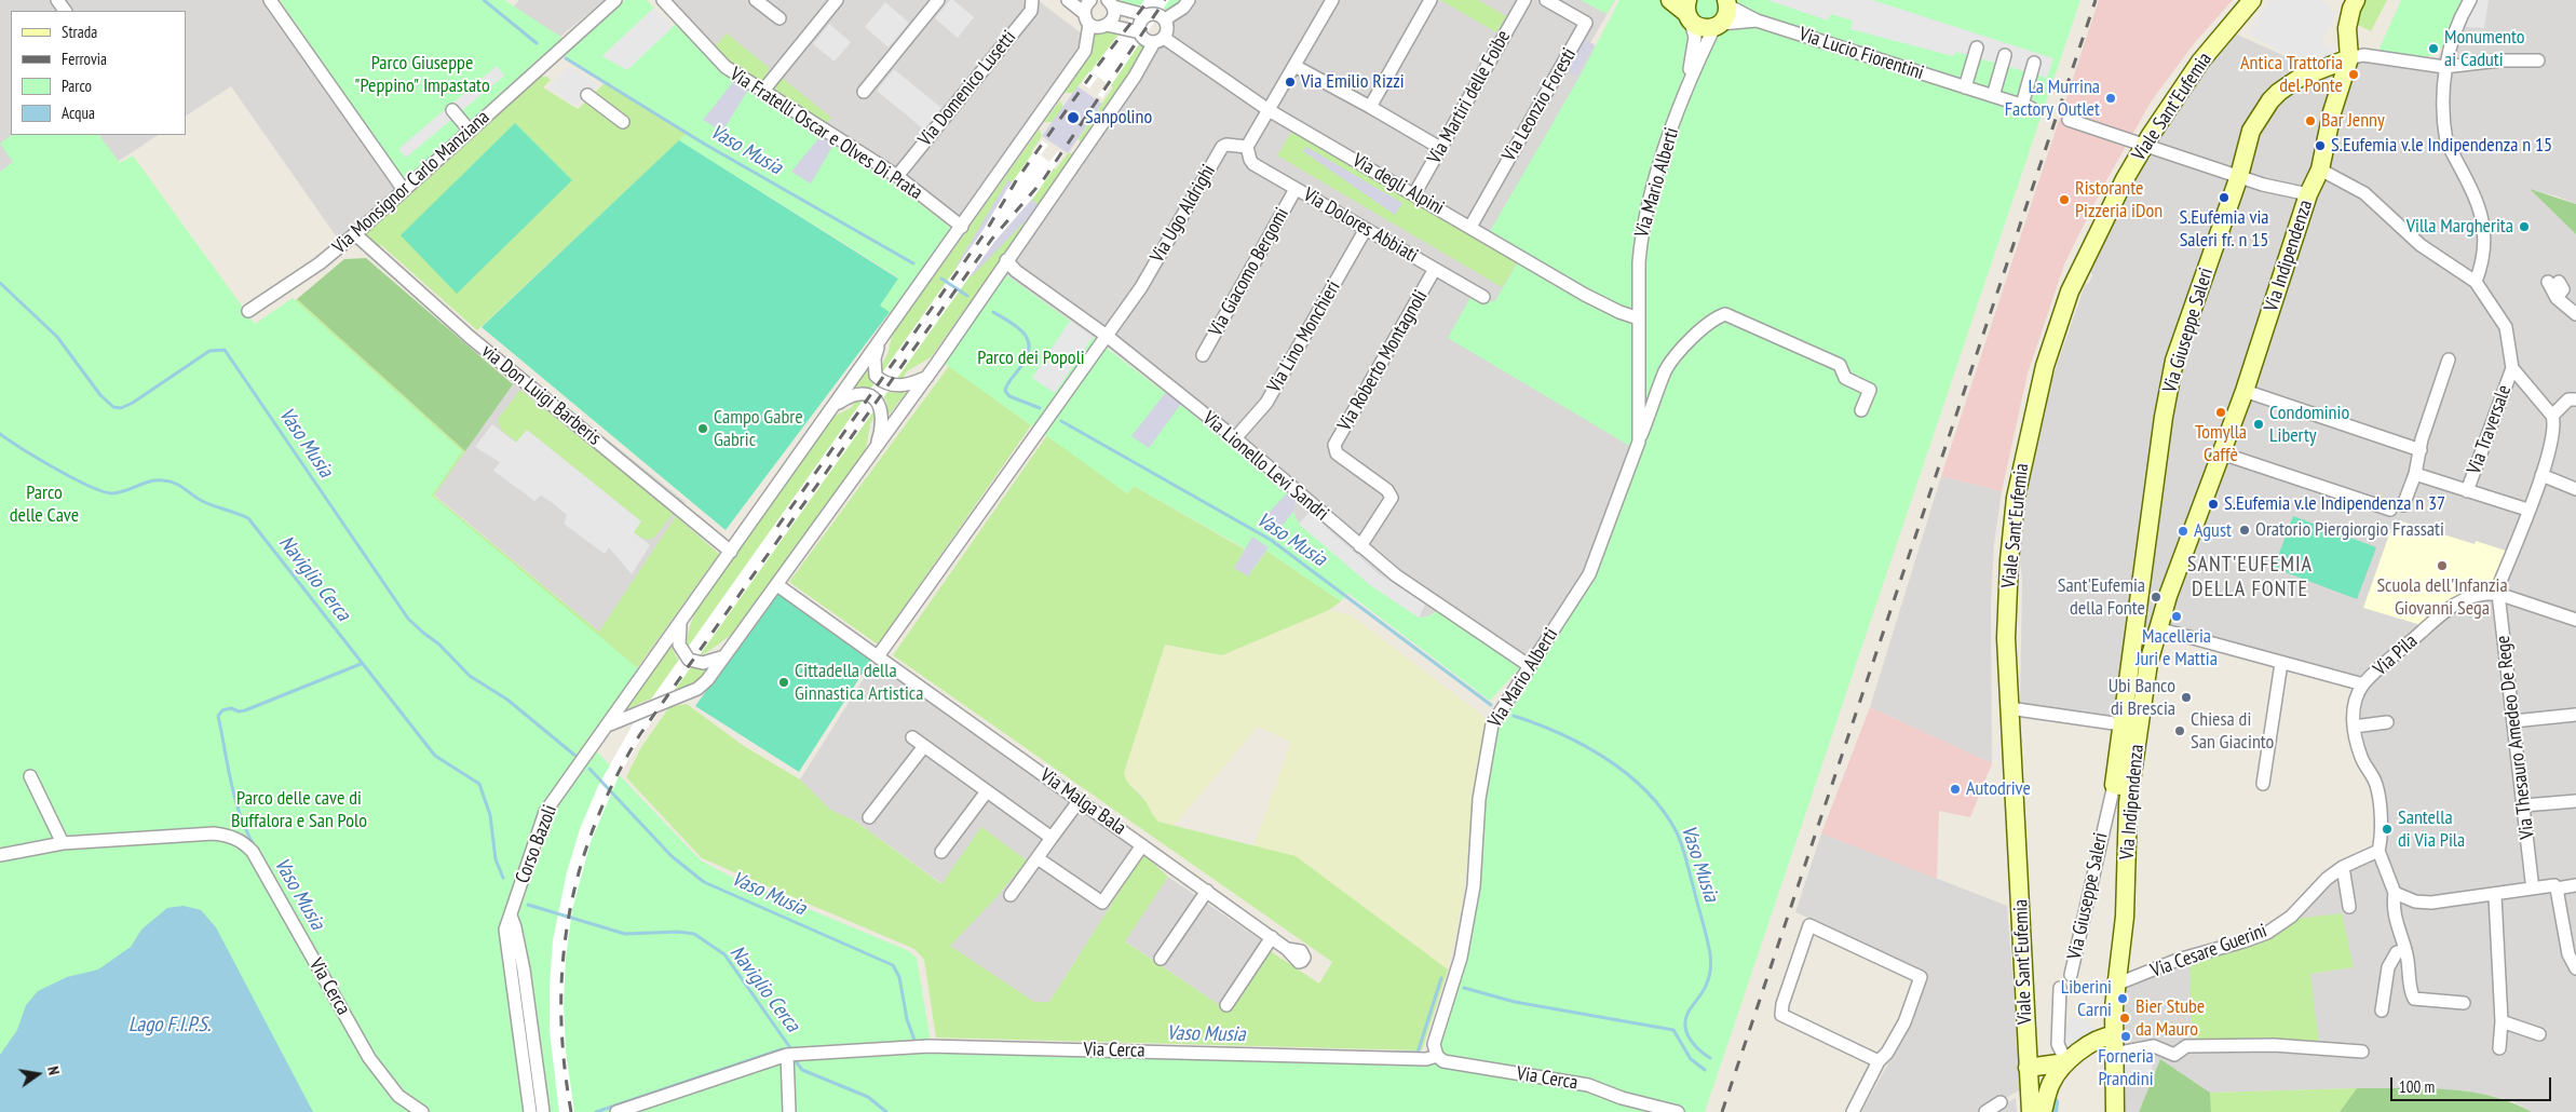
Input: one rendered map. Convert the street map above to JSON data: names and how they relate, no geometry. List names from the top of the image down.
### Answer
{
  "streets": {
    "street": [
      "Via Lucio Fiorentini",
      "Via Domenico Lusetti",
      "Via Martiri delle Foibe",
      "Via Leonzio Foresti",
      "Viale Sant'Eufemia",
      "Via Fratelli Oscar e Olves Di Prata",
      "Via Monsignor Carlo Manziana",
      "Via Mario Alberti",
      "Via degli Alpini",
      "Via Ugo Aldrighi",
      "Via Dolores Abbiati",
      "Via Indipendenza",
      "Via Giacomo Bergomi",
      "Via Giuseppe Saleri",
      "Via Lino Monchieri",
      "Via Roberto Montagnoli",
      "via Don Luigi Barberis",
      "Via Traversale",
      "Via Lionello Levi Sandri",
      "Via Pila",
      "Via Thesauro Amedeo De Rege",
      "Via Malga Bala",
      "Corso Bazoli",
      "Via Cesare Guerini",
      "Via Cerca"
    ]
  },
  "crossings": [
    ["Via Lucio Fiorentini", "Via Mario Alberti"],
    ["Via Domenico Lusetti", "Via Fratelli Oscar e Olves Di Prata"],
    ["Via Martiri delle Foibe", "Via degli Alpini"],
    ["Via Leonzio Foresti", "Via degli Alpini"],
    ["Via Fratelli Oscar e Olves Di Prata", "Corso Bazoli"],
    ["Via Monsignor Carlo Manziana", "via Don Luigi Barberis"],
    ["Via Mario Alberti", "Via degli Alpini"],
    ["Via Mario Alberti", "Via Lionello Levi Sandri"],
    ["Via Mario Alberti", "Via Cerca"],
    ["Via Ugo Aldrighi", "Via Dolores Abbiati"],
    ["Via Ugo Aldrighi", "Via Lionello Levi Sandri"],
    ["Via Dolores Abbiati", "Via Giacomo Bergomi"],
    ["Via Dolores Abbiati", "Via Lino Monchieri"],
    ["Via Dolores Abbiati", "Via Roberto Montagnoli"],
    ["Via Indipendenza", "Via Giuseppe Saleri"],
    ["Via Indipendenza", "Via Cesare Guerini"],
    ["Via Lino Monchieri", "Via Lionello Levi Sandri"],
    ["Via Roberto Montagnoli", "Via Lionello Levi Sandri"],
    ["via Don Luigi Barberis", "Corso Bazoli"],
    ["Via Pila", "Via Thesauro Amedeo De Rege"],
    ["Via Pila", "Via Cesare Guerini"]
  ],
  "districts": ["SANT'EUFEMIA DELLA FONTE"],
  "water": ["Vaso Musia", "Naviglio Cerca", "Lago F.I.P.S."],
  "parks": [
    "Parco Giuseppe \"Peppino\" Impastato",
    "Parco dei Popoli",
    "Parco delle Cave",
    "Parco delle cave di Buffalora e San Polo"
  ],
  "places": [
    "Monumento ai Caduti",
    "Antica Trattoria del Ponte",
    "Via Emilio Rizzi",
    "La Murrina Factory Outlet",
    "Sanpolino",
    "Bar Jenny",
    "S.Eufemia v.le Indipendenza n 15",
    "S.Eufemia via Saleri fr. n 15",
    "Ristorante Pizzeria iDon",
    "Villa Margherita",
    "Tomylla Caffè",
    "Condominio Liberty",
    "Campo Gabre Gabric",
    "S.Eufemia v.le Indipendenza n 37",
    "Oratorio Piergiorgio Frassati",
    "Agust",
    "Scuola dell'Infanzia Giovanni Sega",
    "Sant'Eufemia della Fonte",
    "Macelleria Juri e Mattia",
    "Cittadella della Ginnastica Artistica",
    "Ubi Banco di Brescia",
    "Chiesa di San Giacinto",
    "Autodrive",
    "Santella di Via Pila",
    "Liberini Carni",
    "Bier Stube da Mauro",
    "Forneria Prandini"
  ],
  "legend": [
    "Strada",
    "Ferrovia",
    "Parco",
    "Acqua"
  ],
  "scale_bar": "100 m",
  "north": "right"
}
